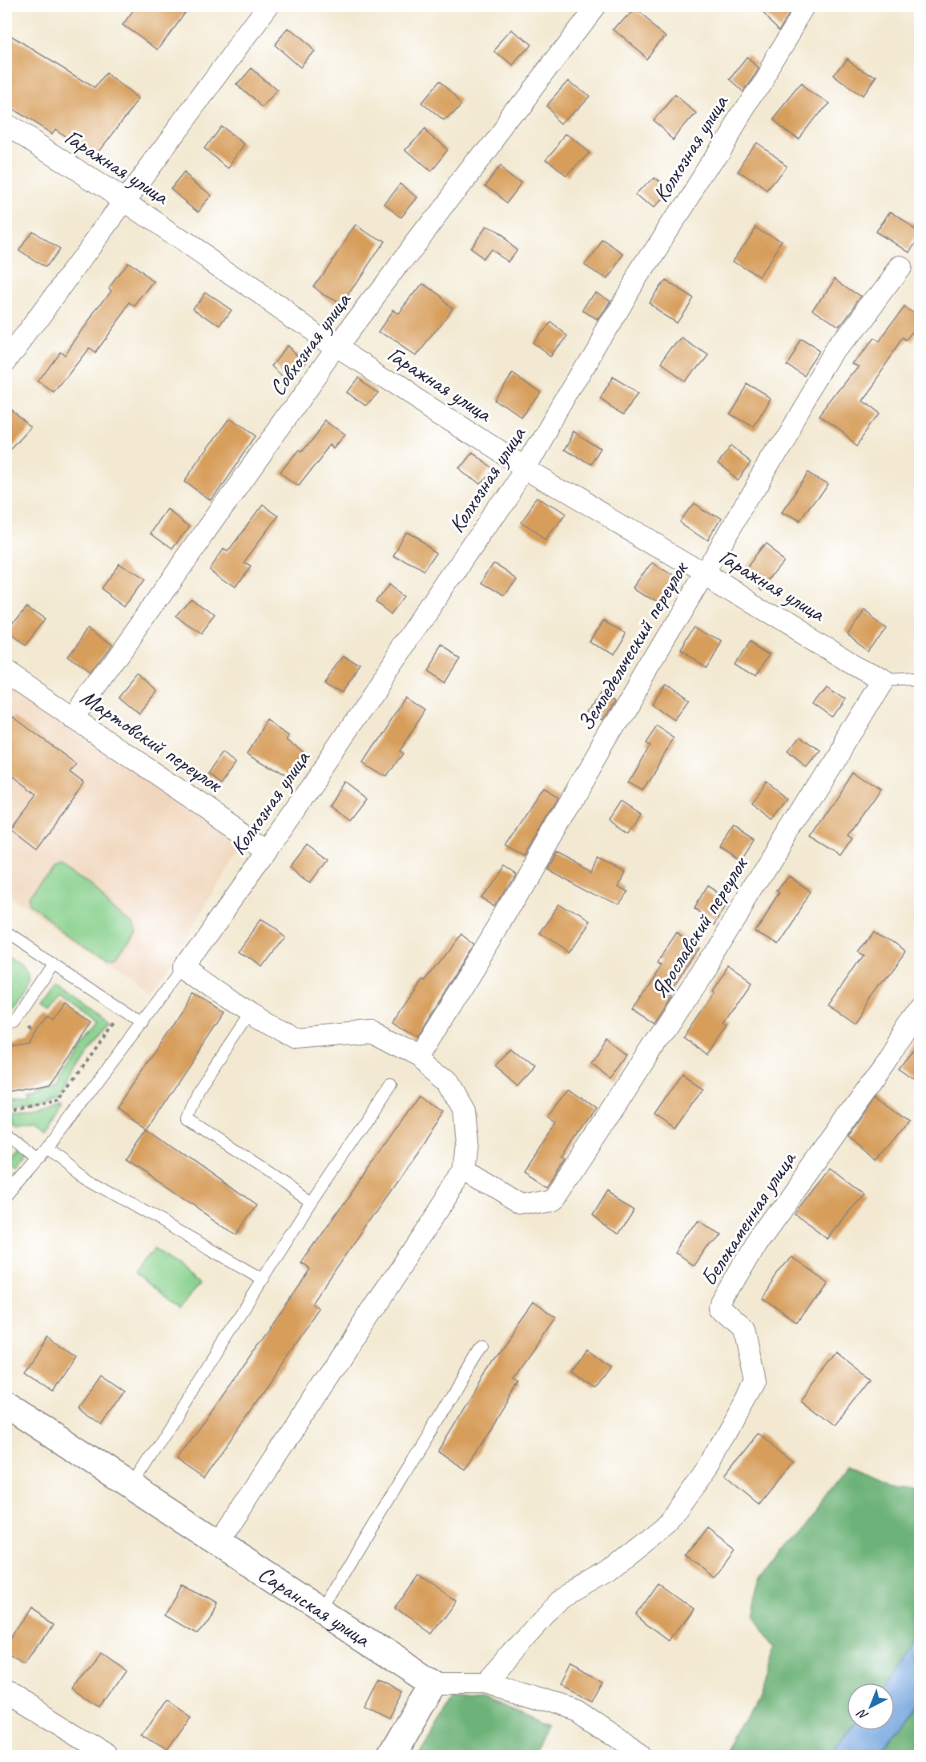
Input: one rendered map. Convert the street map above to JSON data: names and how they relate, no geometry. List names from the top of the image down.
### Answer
{
  "streets": {
    "street": [
      "Колхозная улица",
      "Гаражная улица",
      "Совхозная улица",
      "Земледельческий переулок",
      "Мартовский переулок",
      "Ярославский переулок",
      "Белокаменная улица",
      "Саранская улица"
    ]
  },
  "crossings": [
    ["Колхозная улица", "Гаражная улица"],
    ["Колхозная улица", "Мартовский переулок"],
    ["Гаражная улица", "Совхозная улица"],
    ["Гаражная улица", "Земледельческий переулок"],
    ["Гаражная улица", "Ярославский переулок"],
    ["Совхозная улица", "Мартовский переулок"]
  ],
  "north": "bottom left"
}
